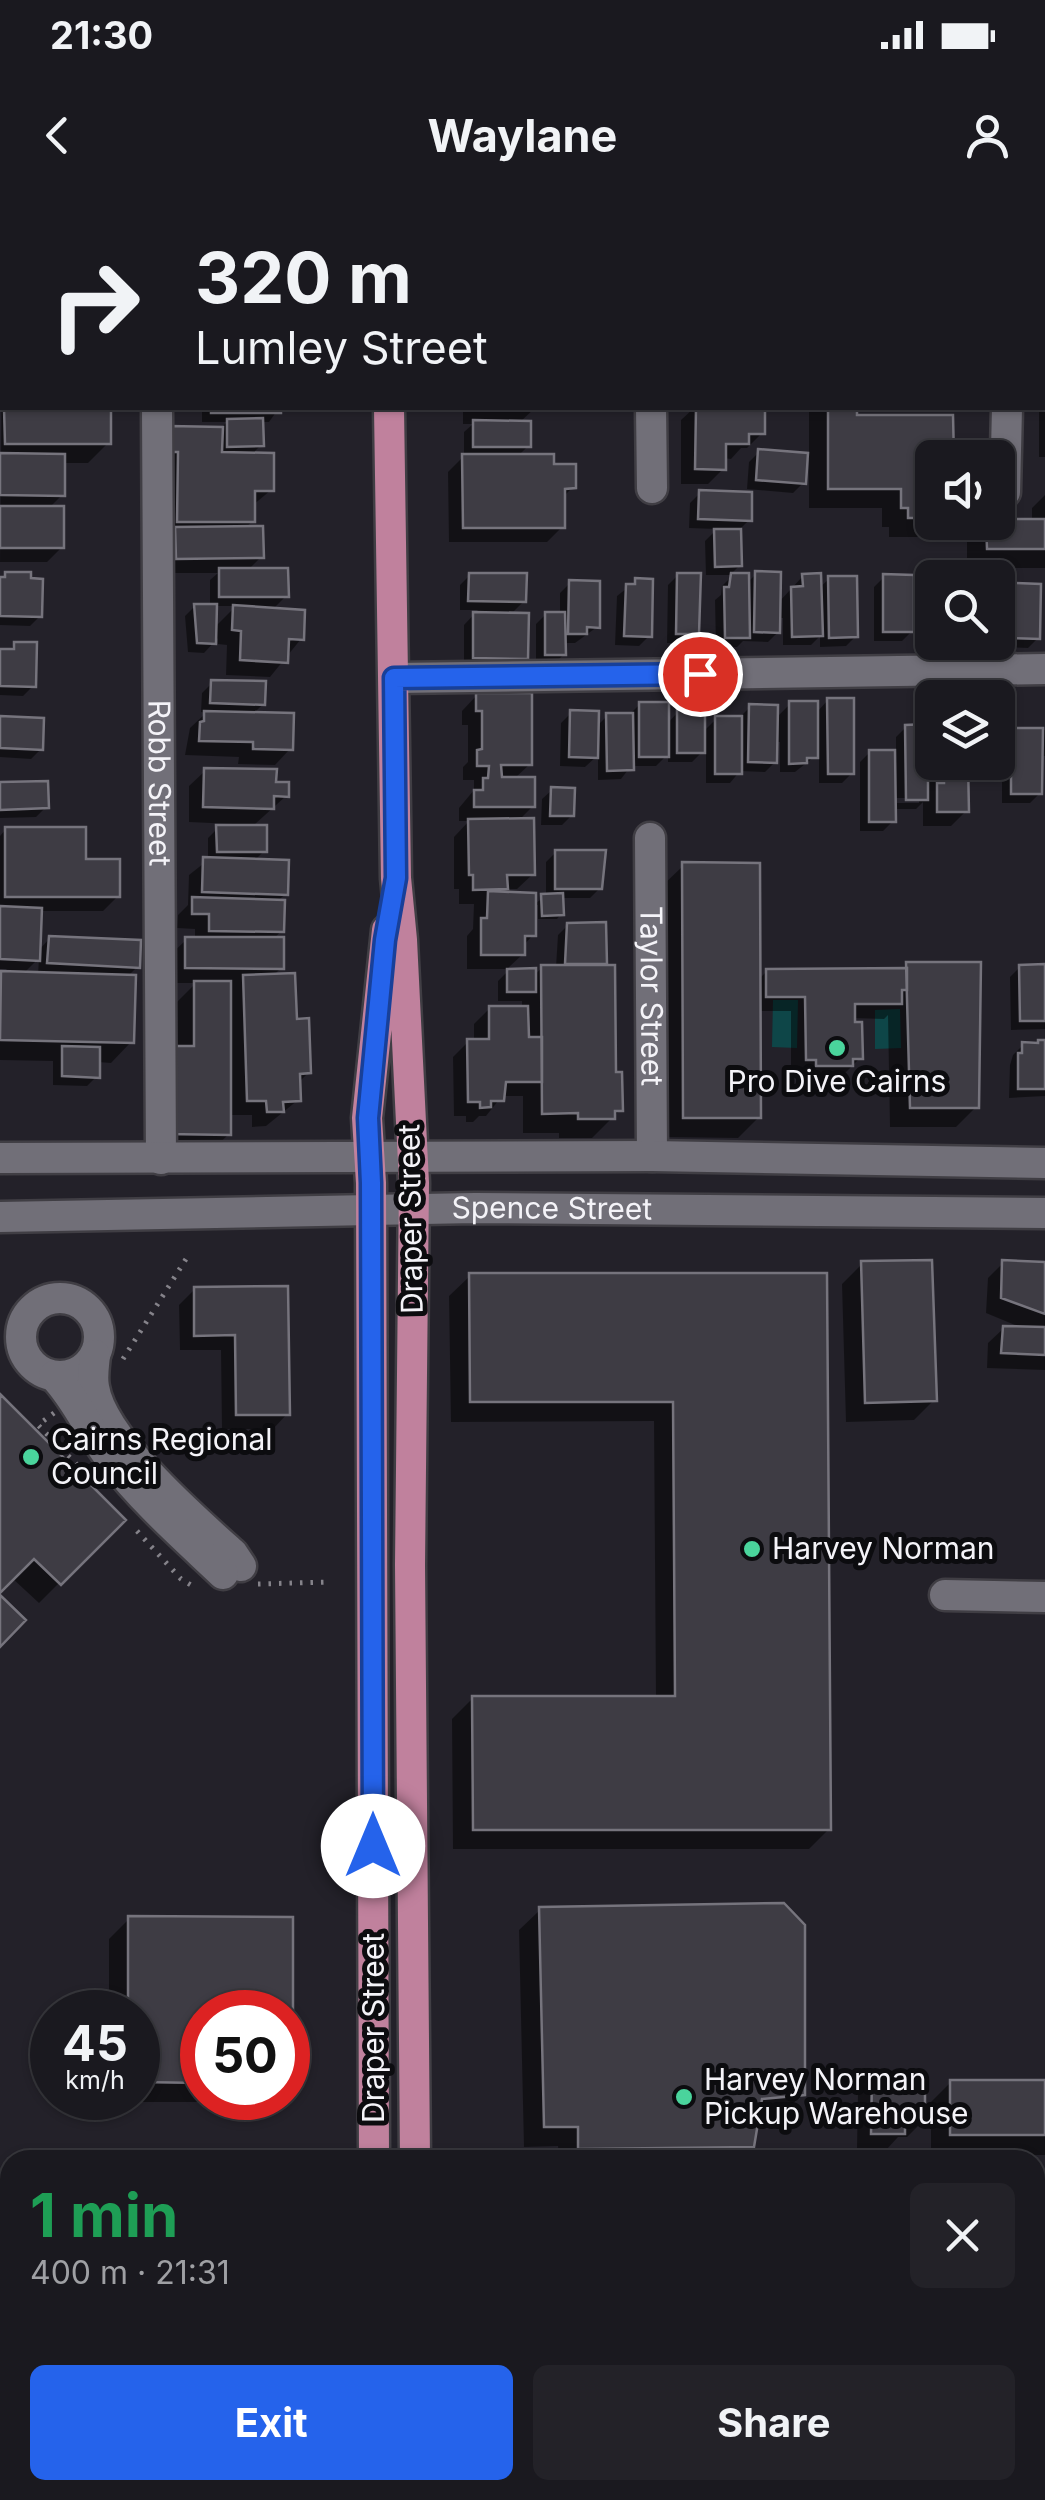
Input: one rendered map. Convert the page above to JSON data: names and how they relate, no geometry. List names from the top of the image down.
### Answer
{
  "streets": {
    "main road": ["Draper Street"],
    "street": ["Robb Street", "Taylor Street", "Spence Street"]
  },
  "crossings": [
    ["Robb Street", "Spence Street"],
    ["Taylor Street", "Spence Street"],
    ["Spence Street", "Draper Street"]
  ],
  "places": [
    "Pro Dive Cairns",
    "Cairns Regional Council",
    "Harvey Norman",
    "Harvey Norman Pickup Warehouse"
  ],
  "page": {
    "status": "21:30",
    "header": "Waylane",
    "turn": ["320 m", "Lumley Street"],
    "speed": "45 km/h",
    "limit": "50",
    "heading": ["1 min", "400 m · 21:31"],
    "buttons": ["Exit", "Share"]
  }
}
